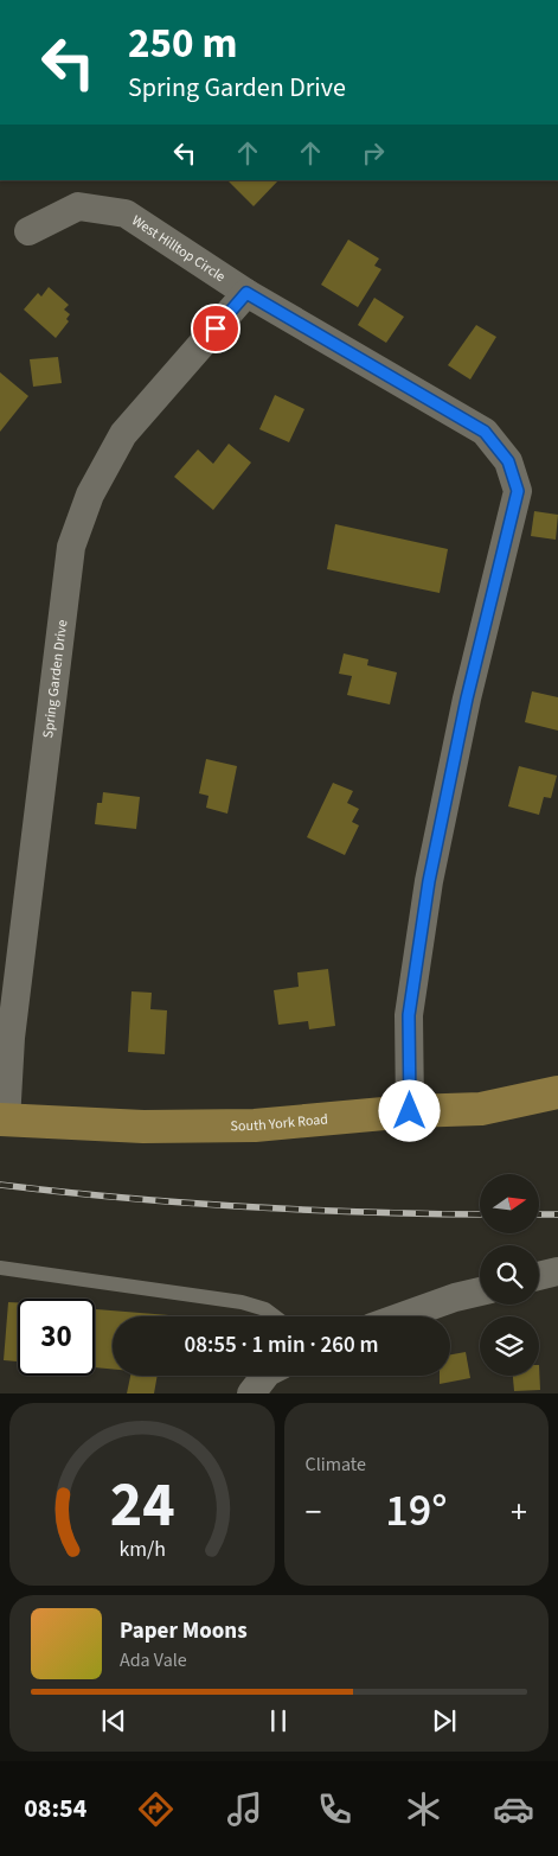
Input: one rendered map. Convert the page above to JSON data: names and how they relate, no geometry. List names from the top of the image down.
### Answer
{
  "streets": {
    "main road": ["South York Road"],
    "street": ["West Hilltop Circle", "Spring Garden Drive"]
  },
  "crossings": [
    ["West Hilltop Circle", "Spring Garden Drive"],
    ["West Hilltop Circle", "South York Road"],
    ["Spring Garden Drive", "South York Road"]
  ],
  "north": "right",
  "page": {
    "turn": ["250 m", "Spring Garden Drive"],
    "limit": "30",
    "trip": "08:55 · 1 min · 260 m",
    "tile": "Climate",
    "heat": ["−", "19°", "+"],
    "song": ["Paper Moons", "Ada Vale"],
    "tabs": "08:54",
    "gauge": ["24", "km/h"]
  }
}
